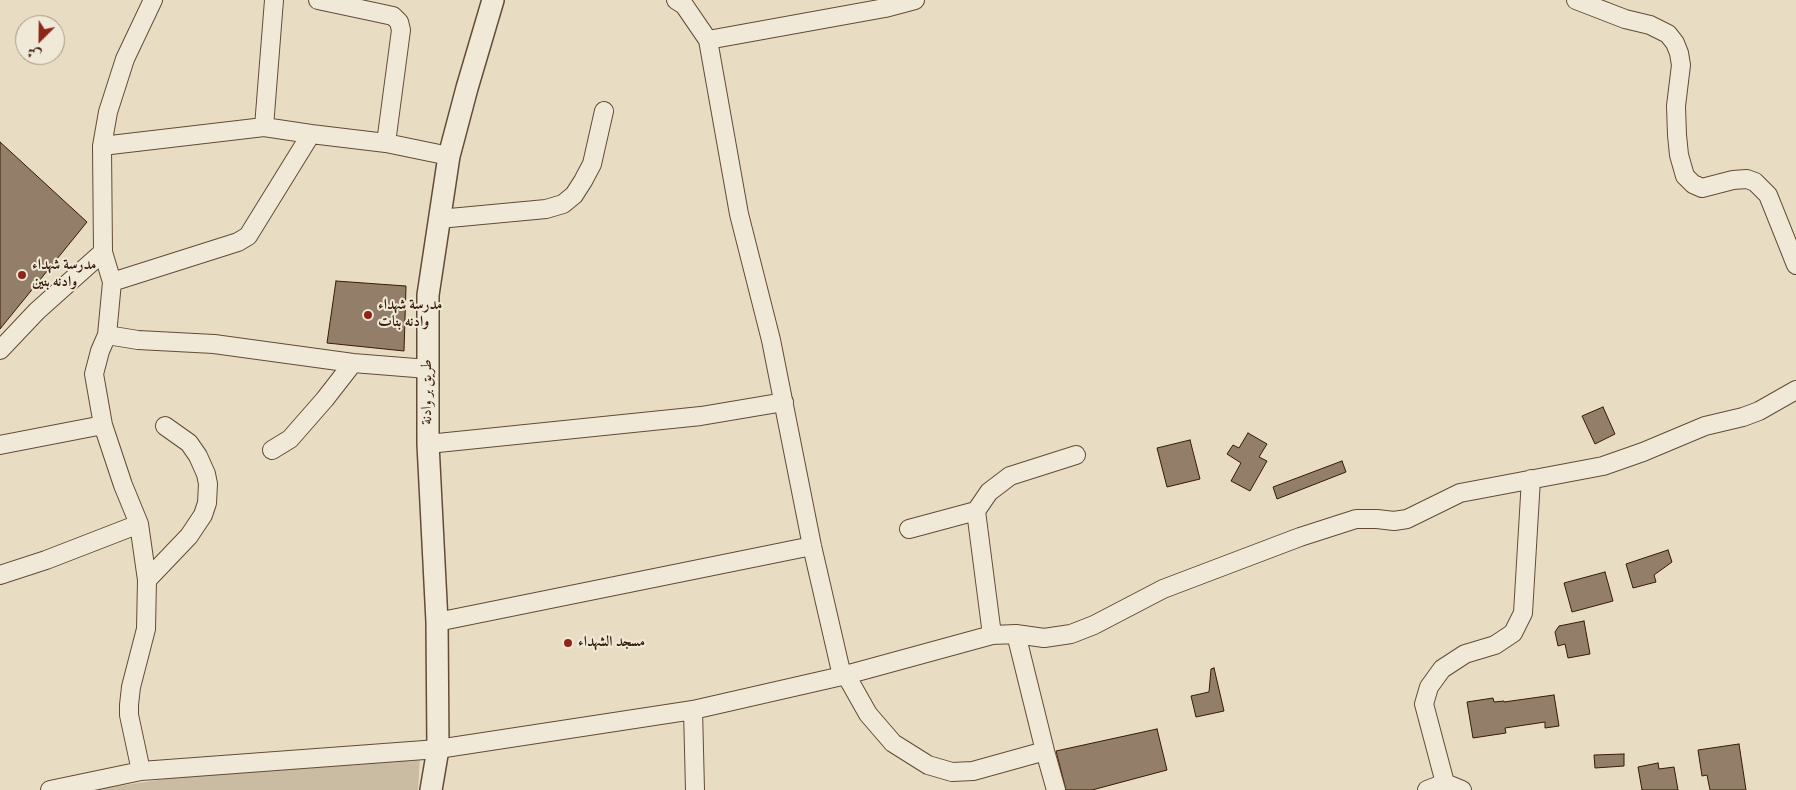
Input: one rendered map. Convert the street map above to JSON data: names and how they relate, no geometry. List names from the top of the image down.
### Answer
{
  "streets": {
    "street": ["طريق بر وادنة"]
  },
  "places": ["مدرسة شهداء وادنه بنين", "مدرسة شهداء وادنه بنات", "مسجد الشهداء"],
  "north": "bottom left"
}
